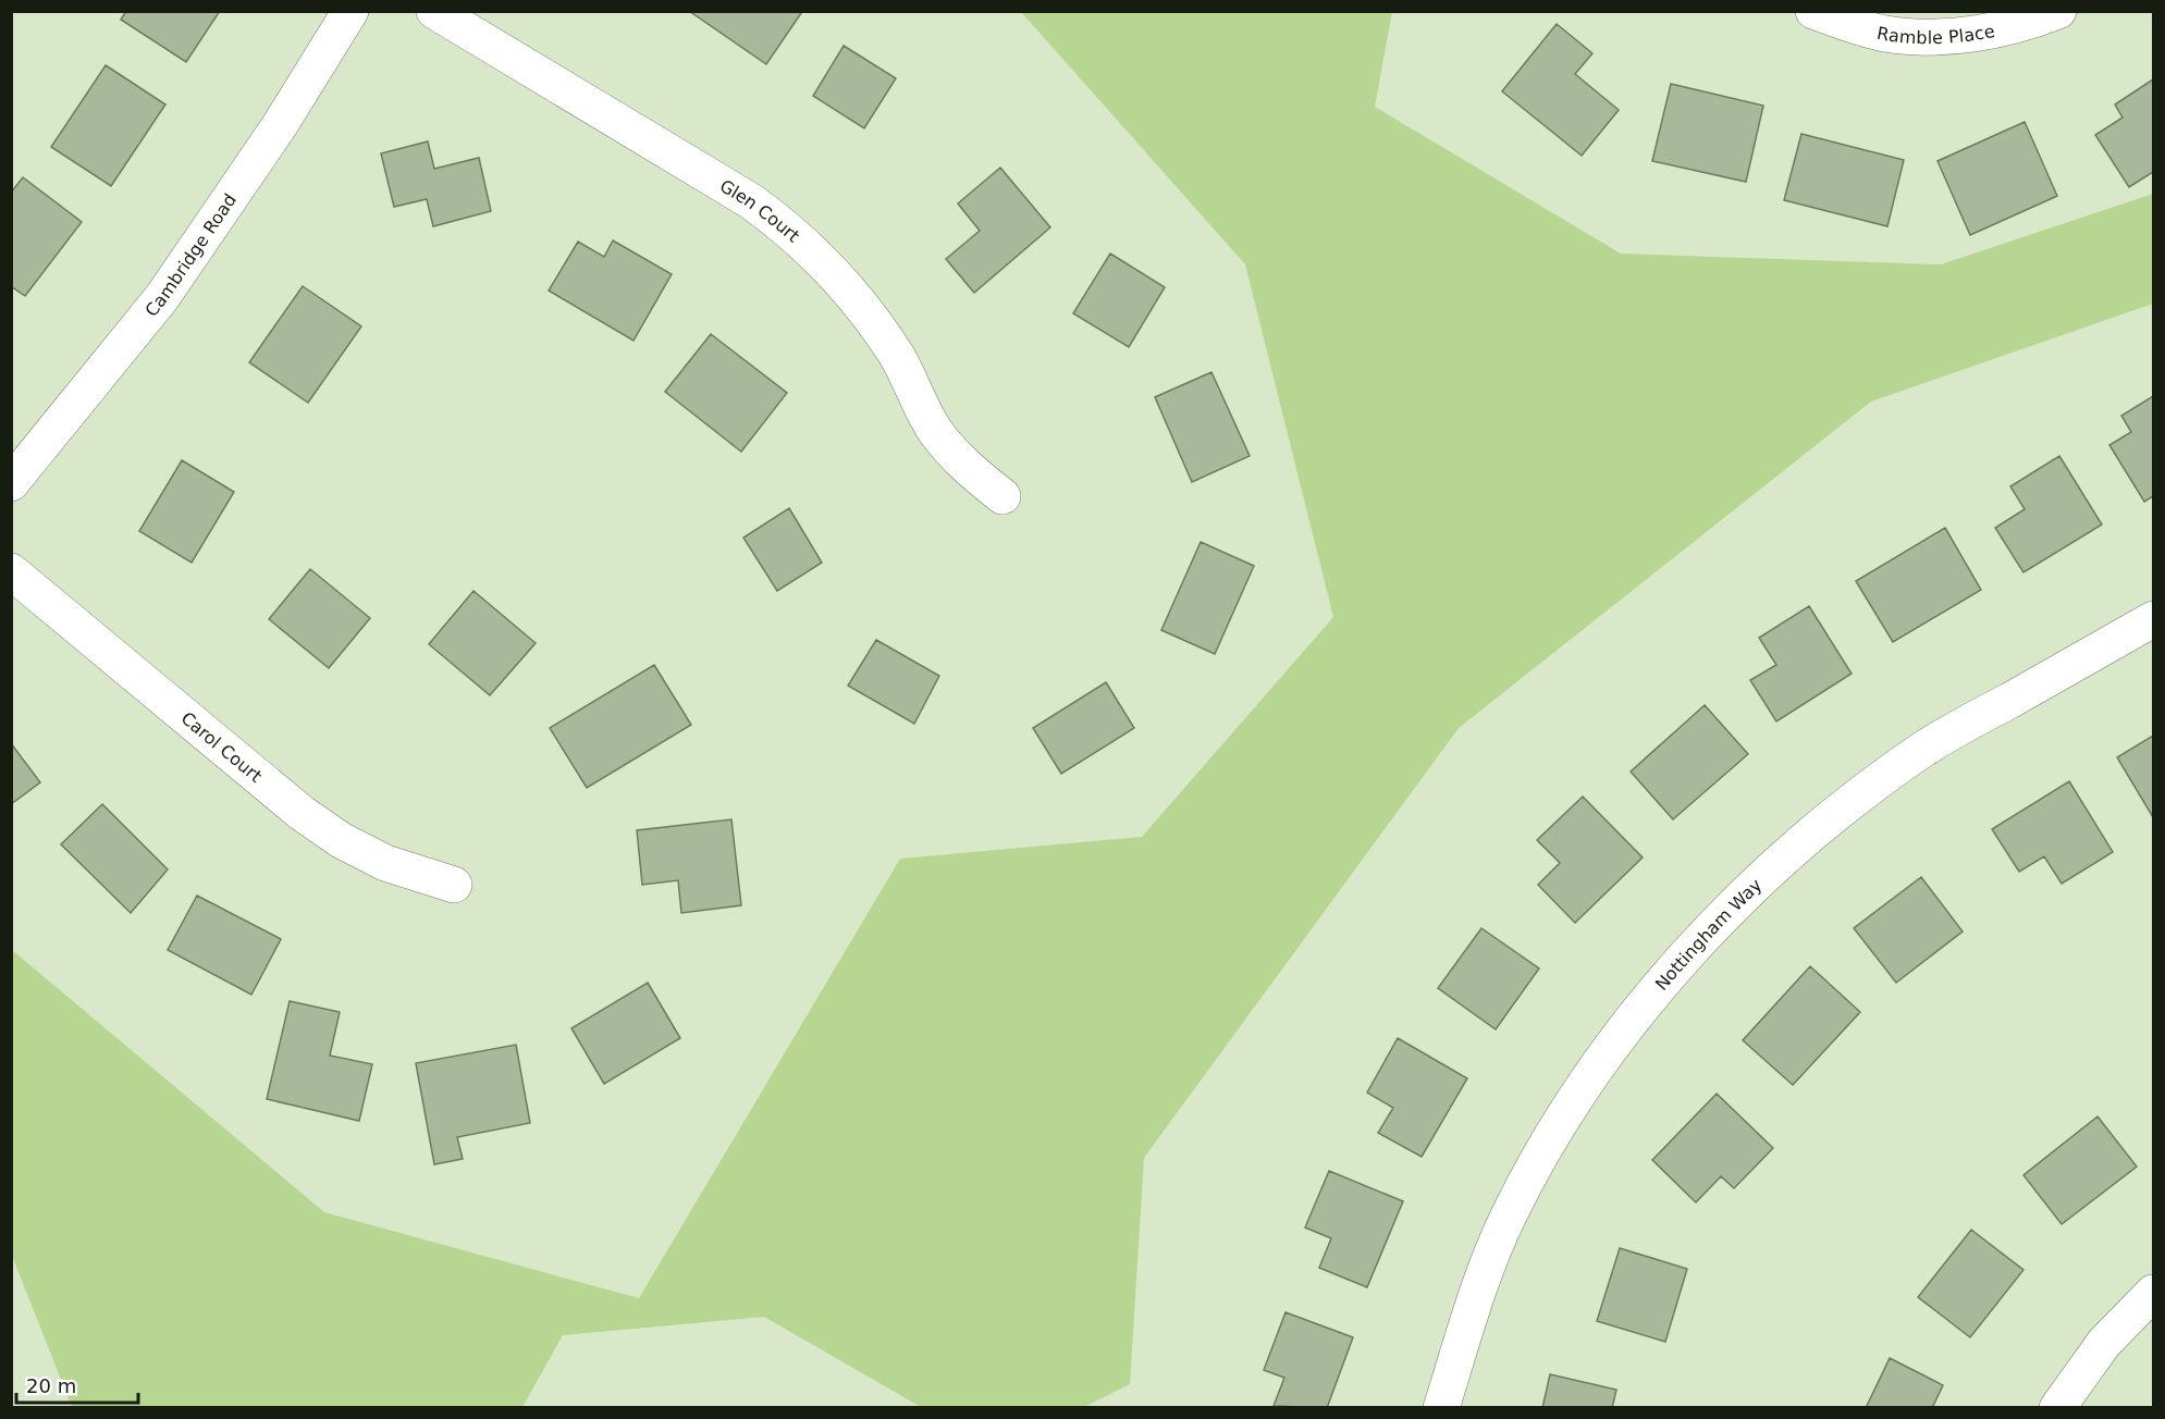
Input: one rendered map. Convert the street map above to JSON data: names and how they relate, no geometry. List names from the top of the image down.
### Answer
{
  "streets": {
    "street": [
      "Ramble Place",
      "Glen Court",
      "Cambridge Road",
      "Carol Court",
      "Nottingham Way"
    ]
  },
  "scale_bar": "20 m"
}
